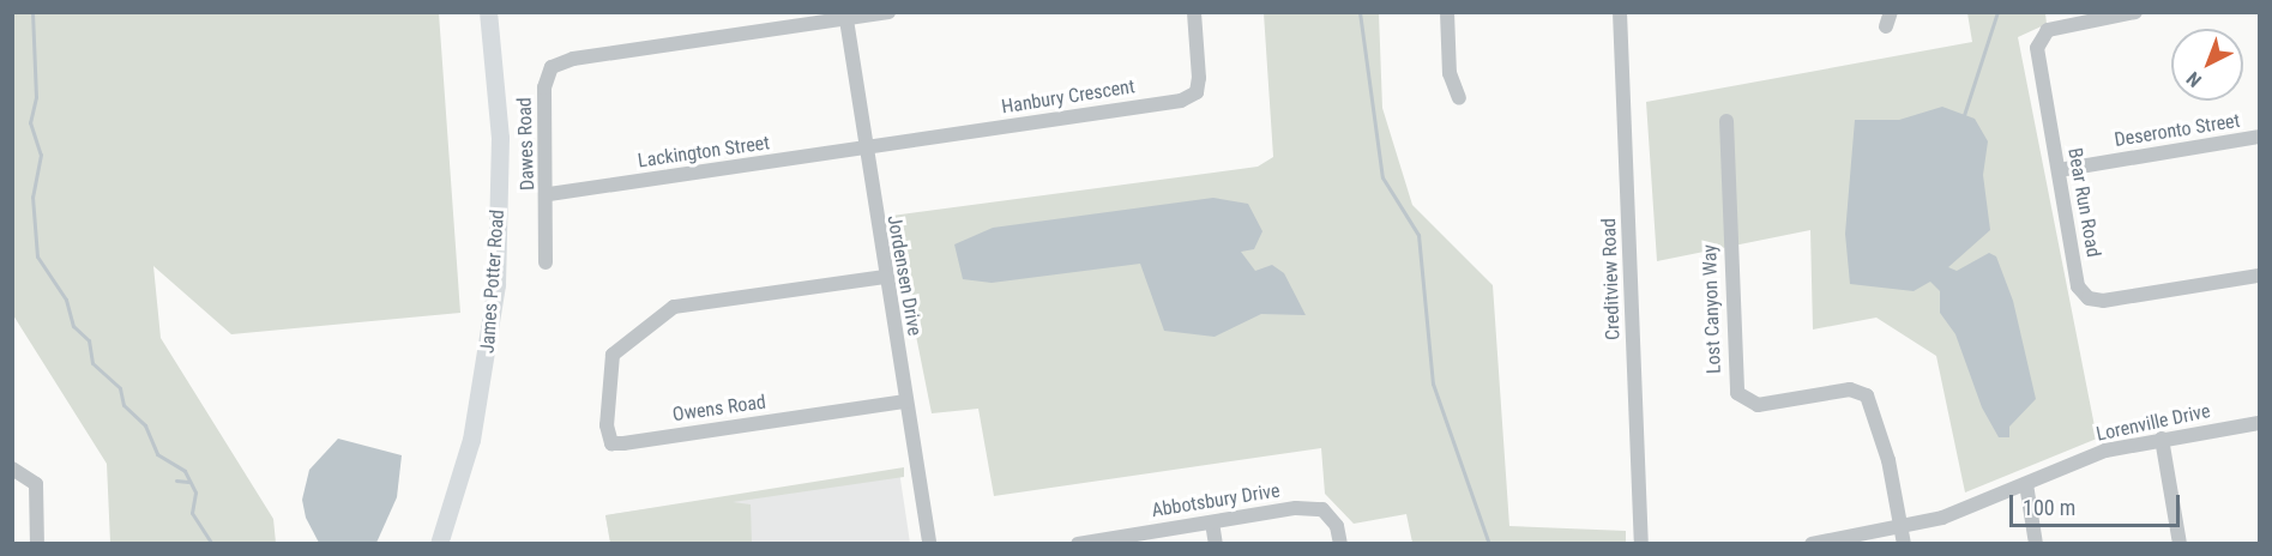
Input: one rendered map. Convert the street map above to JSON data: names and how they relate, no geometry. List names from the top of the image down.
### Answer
{
  "streets": {
    "main road": ["James Potter Road"],
    "street": [
      "Hanbury Crescent",
      "Deseronto Street",
      "Dawes Road",
      "Lackington Street",
      "Bear Run Road",
      "Jordensen Drive",
      "Creditview Road",
      "Lost Canyon Way",
      "Owens Road",
      "Lorenville Drive",
      "Abbotsbury Drive"
    ]
  },
  "crossings": [
    ["Hanbury Crescent", "Lackington Street"],
    ["Hanbury Crescent", "Jordensen Drive"],
    ["Deseronto Street", "Bear Run Road"],
    ["Dawes Road", "Lackington Street"],
    ["Dawes Road", "Jordensen Drive"],
    ["Lackington Street", "Jordensen Drive"],
    ["Jordensen Drive", "Owens Road"],
    ["Lost Canyon Way", "Lorenville Drive"]
  ],
  "scale_bar": "100 m",
  "north": "bottom left"
}
